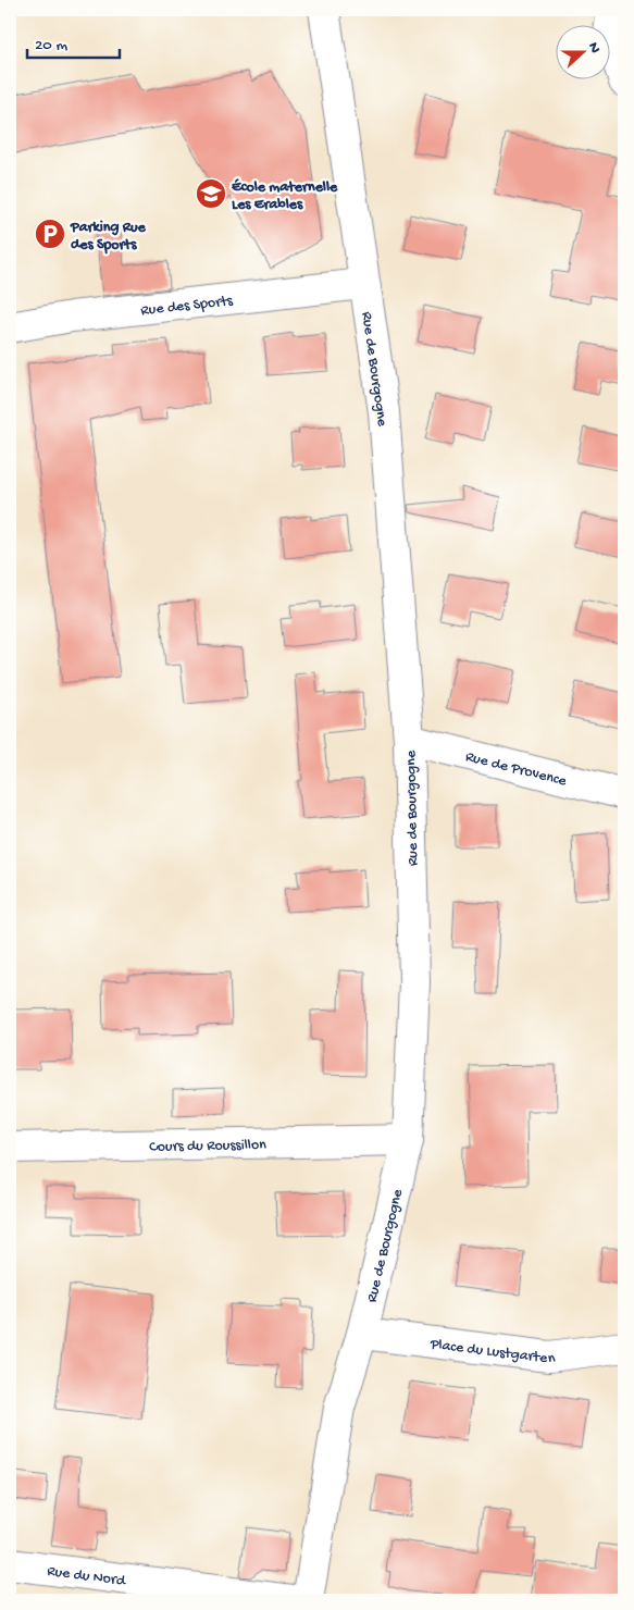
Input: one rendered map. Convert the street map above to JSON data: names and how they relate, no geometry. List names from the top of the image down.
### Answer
{
  "streets": {
    "street": [
      "Rue des Sports",
      "Rue de Bourgogne",
      "Rue de Provence",
      "Cours du Roussillon",
      "Place du Lustgarten",
      "Rue du Nord"
    ]
  },
  "crossings": [
    ["Rue des Sports", "Rue de Bourgogne"],
    ["Rue de Bourgogne", "Rue de Provence"],
    ["Rue de Bourgogne", "Cours du Roussillon"],
    ["Rue de Bourgogne", "Place du Lustgarten"]
  ],
  "places": {
    "school or university": ["École maternelle Les Erables"],
    "parking": ["Parking Rue des Sports"]
  },
  "scale_bar": "20 m",
  "north": "right"
}
